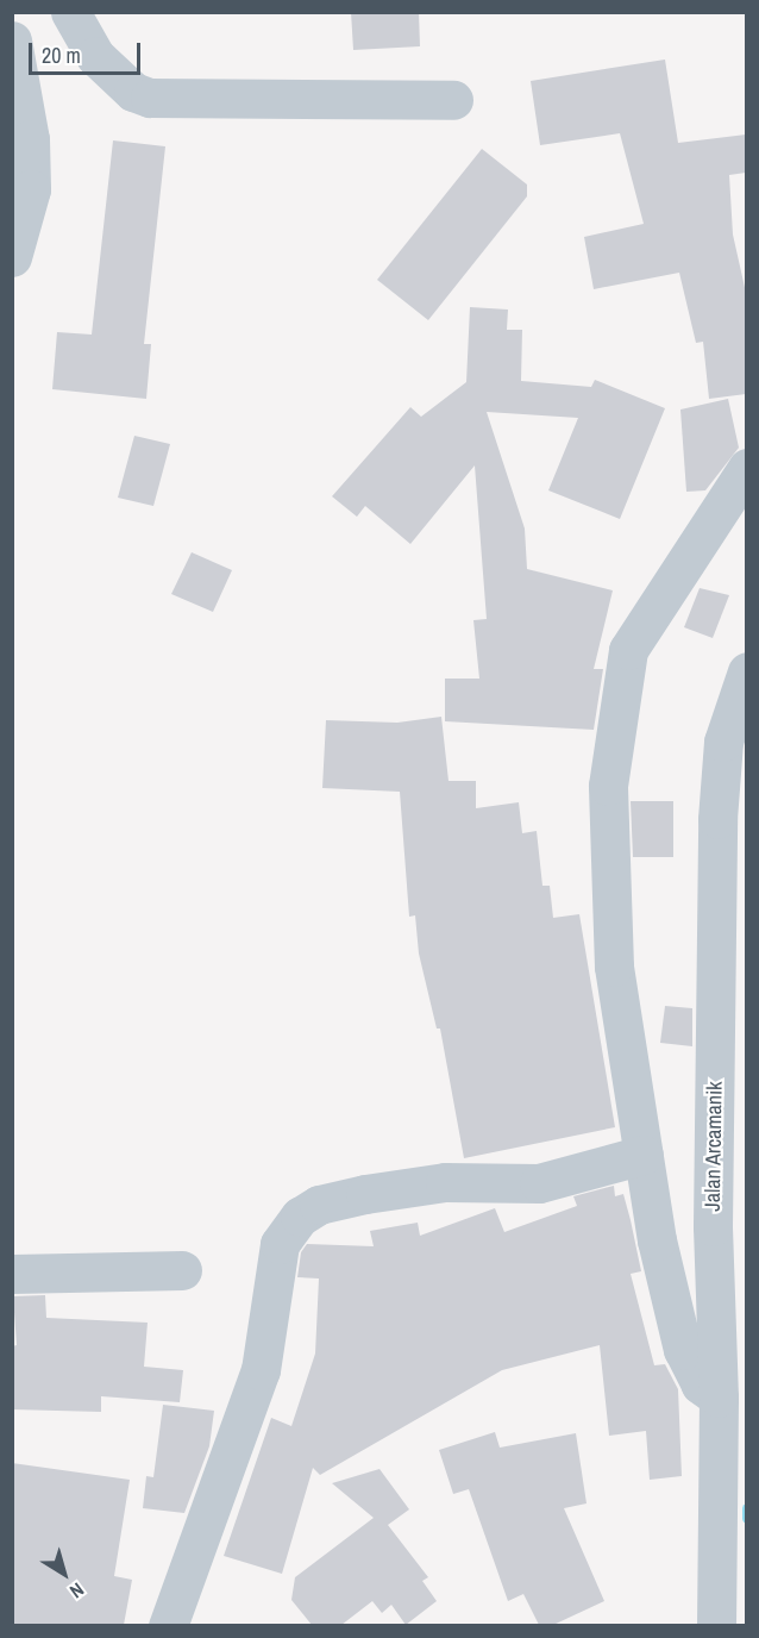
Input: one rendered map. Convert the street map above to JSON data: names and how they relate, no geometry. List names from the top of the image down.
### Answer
{
  "streets": {
    "street": ["Jalan Arcamanik"]
  },
  "scale_bar": "20 m",
  "north": "bottom right"
}
